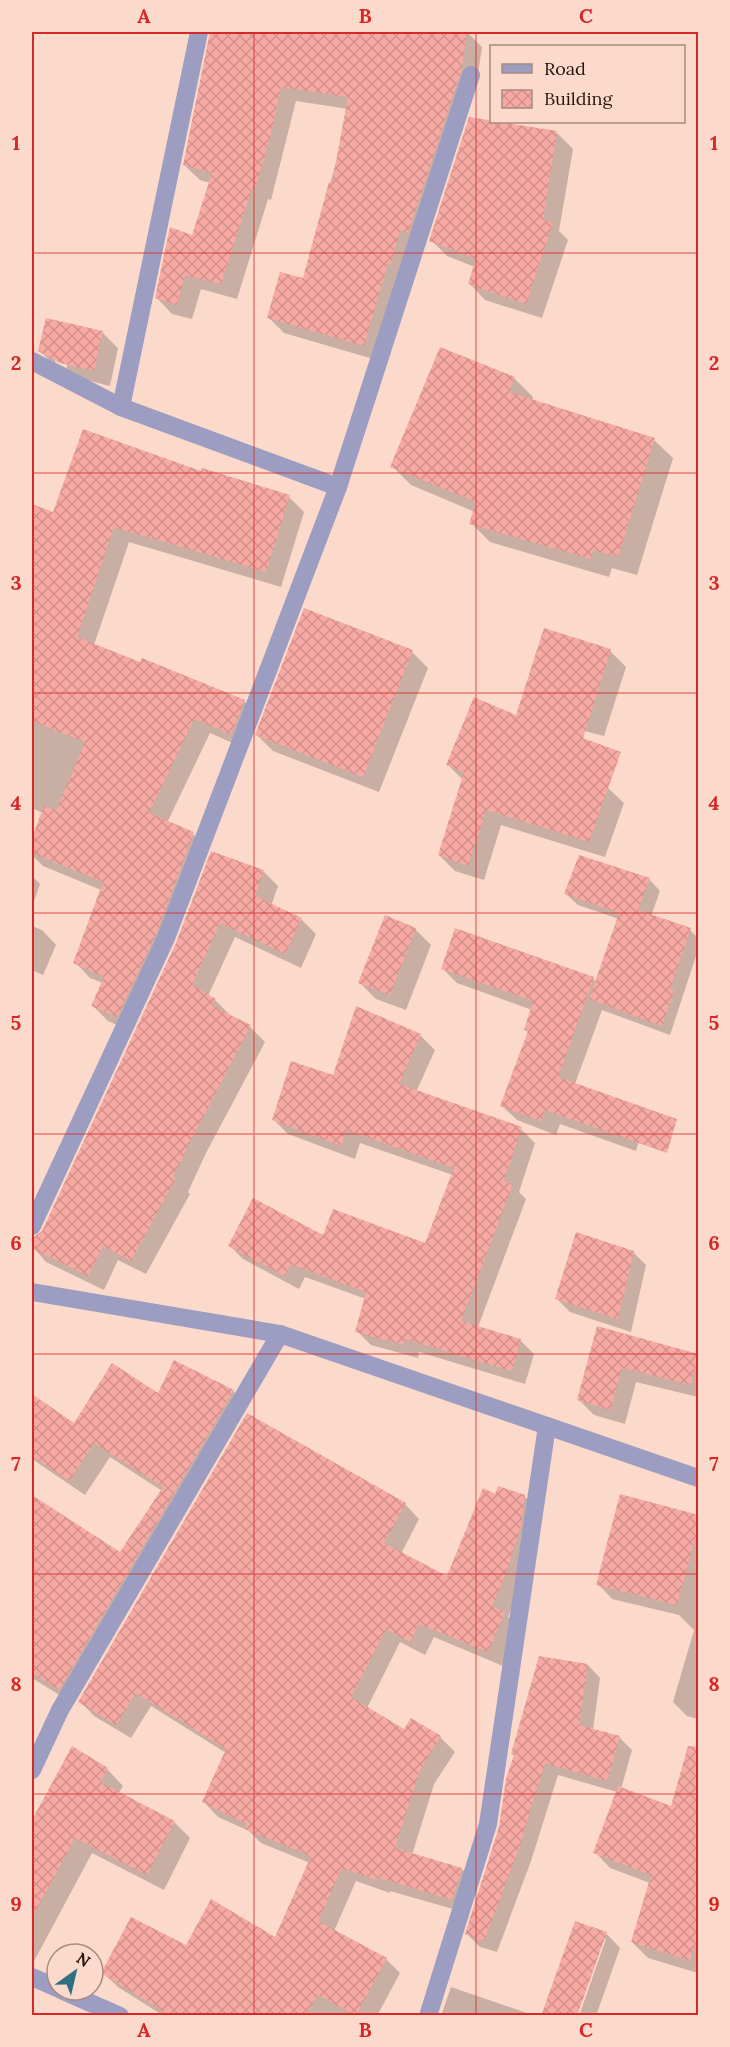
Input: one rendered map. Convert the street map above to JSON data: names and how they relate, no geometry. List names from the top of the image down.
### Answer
{
  "legend": ["Road", "Building"],
  "north": "top right",
  "grid": {
    "columns": ["A", "B", "C"],
    "rows": [
      "1",
      "2",
      "3",
      "4",
      "5",
      "6",
      "7",
      "8",
      "9"
    ]
  }
}
